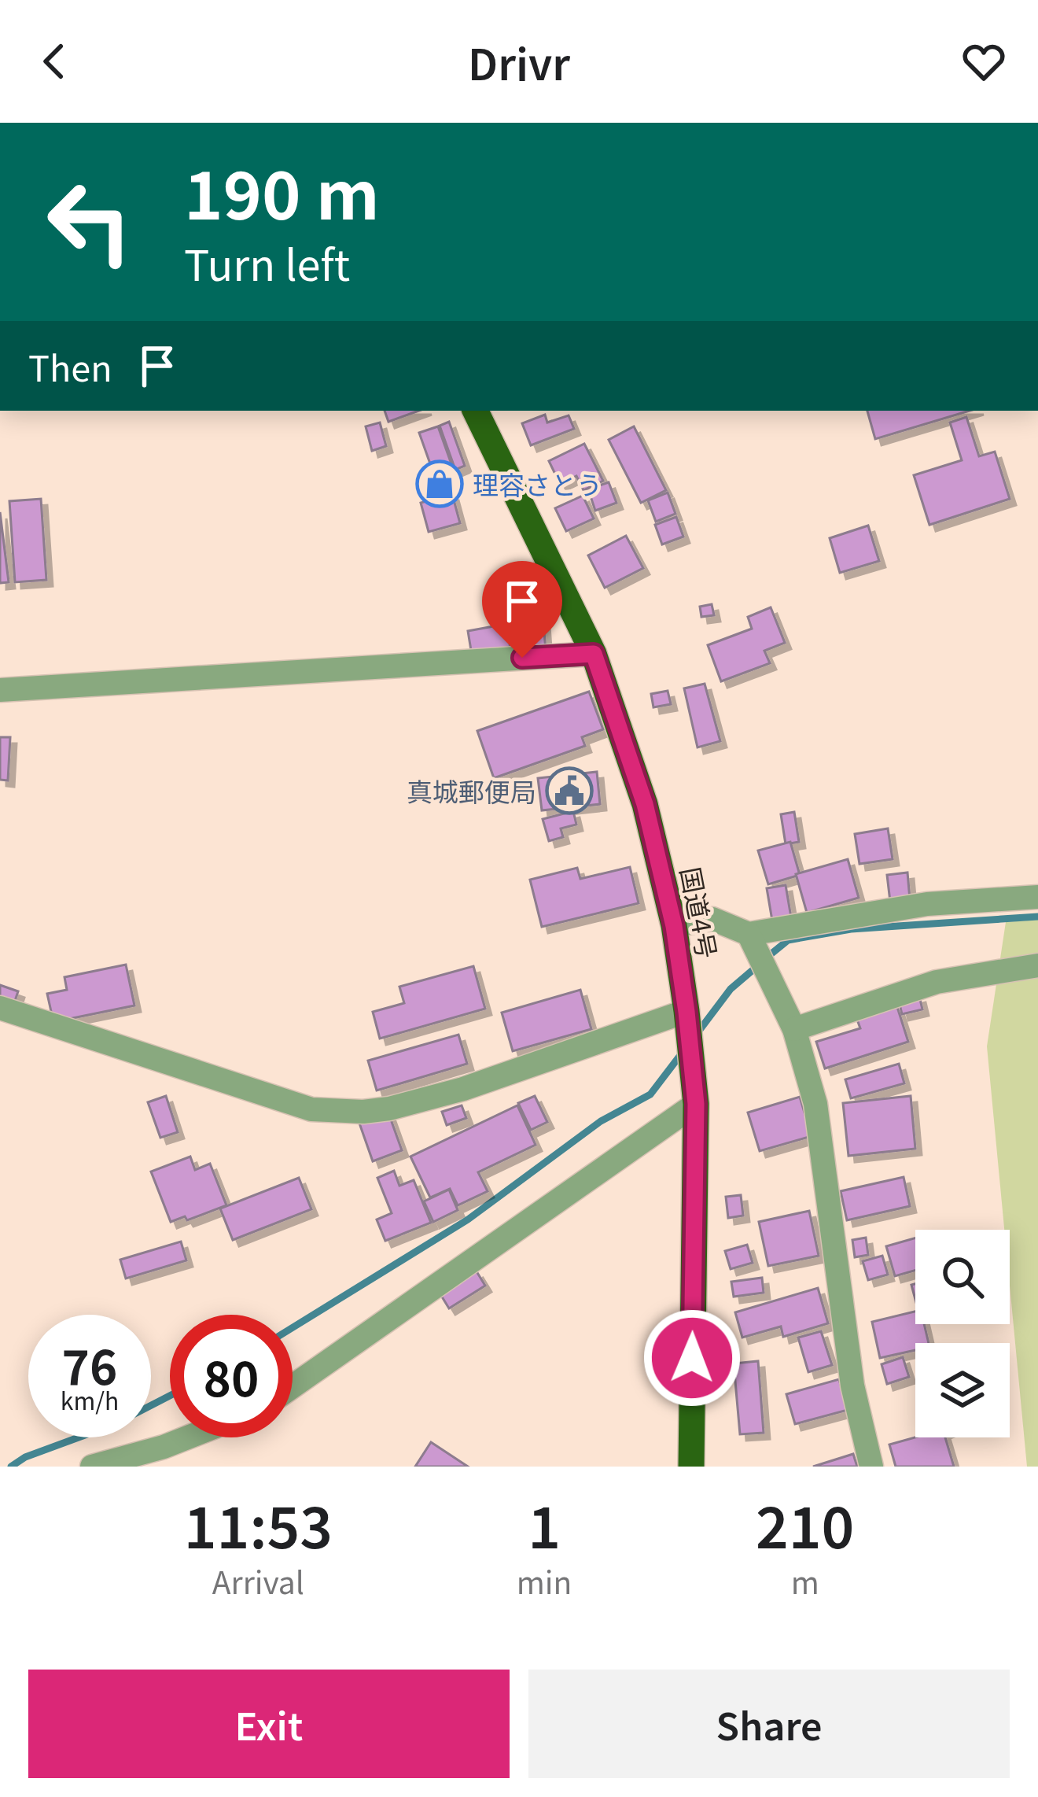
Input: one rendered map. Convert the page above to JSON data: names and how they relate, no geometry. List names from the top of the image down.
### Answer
{
  "streets": {
    "highway": ["国道4号"]
  },
  "places": {
    "shop": ["理容さとう"],
    "public building": ["真城郵便局"]
  },
  "page": {
    "header": "Drivr",
    "turn": ["190 m", "Turn left"],
    "then": "Then",
    "speed": "76 km/h",
    "limit": "80",
    "eta": [
      "11:53",
      "Arrival",
      "1",
      "min",
      "210",
      "m"
    ],
    "buttons": ["Exit", "Share"]
  }
}
